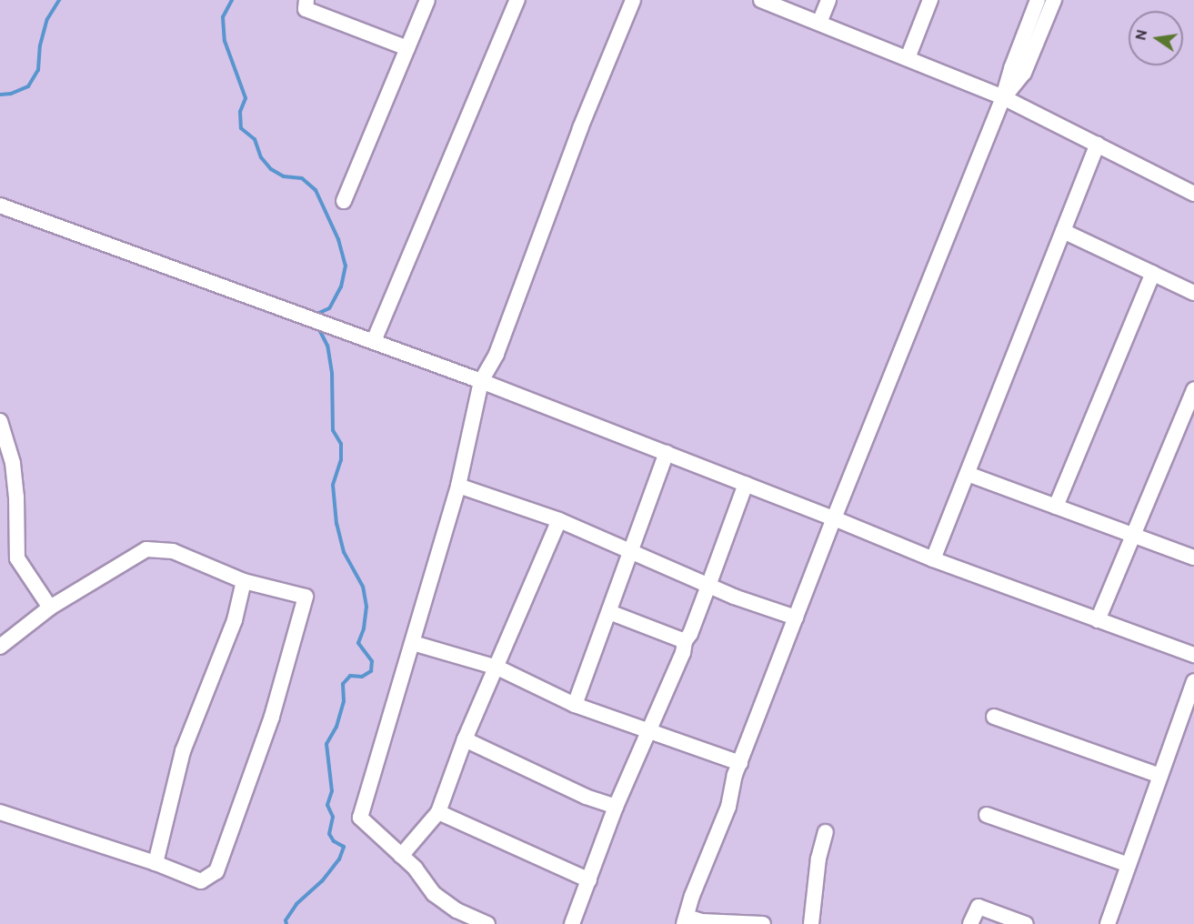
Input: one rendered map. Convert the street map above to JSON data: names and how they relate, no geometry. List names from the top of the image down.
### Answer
{
  "north": "left"
}
